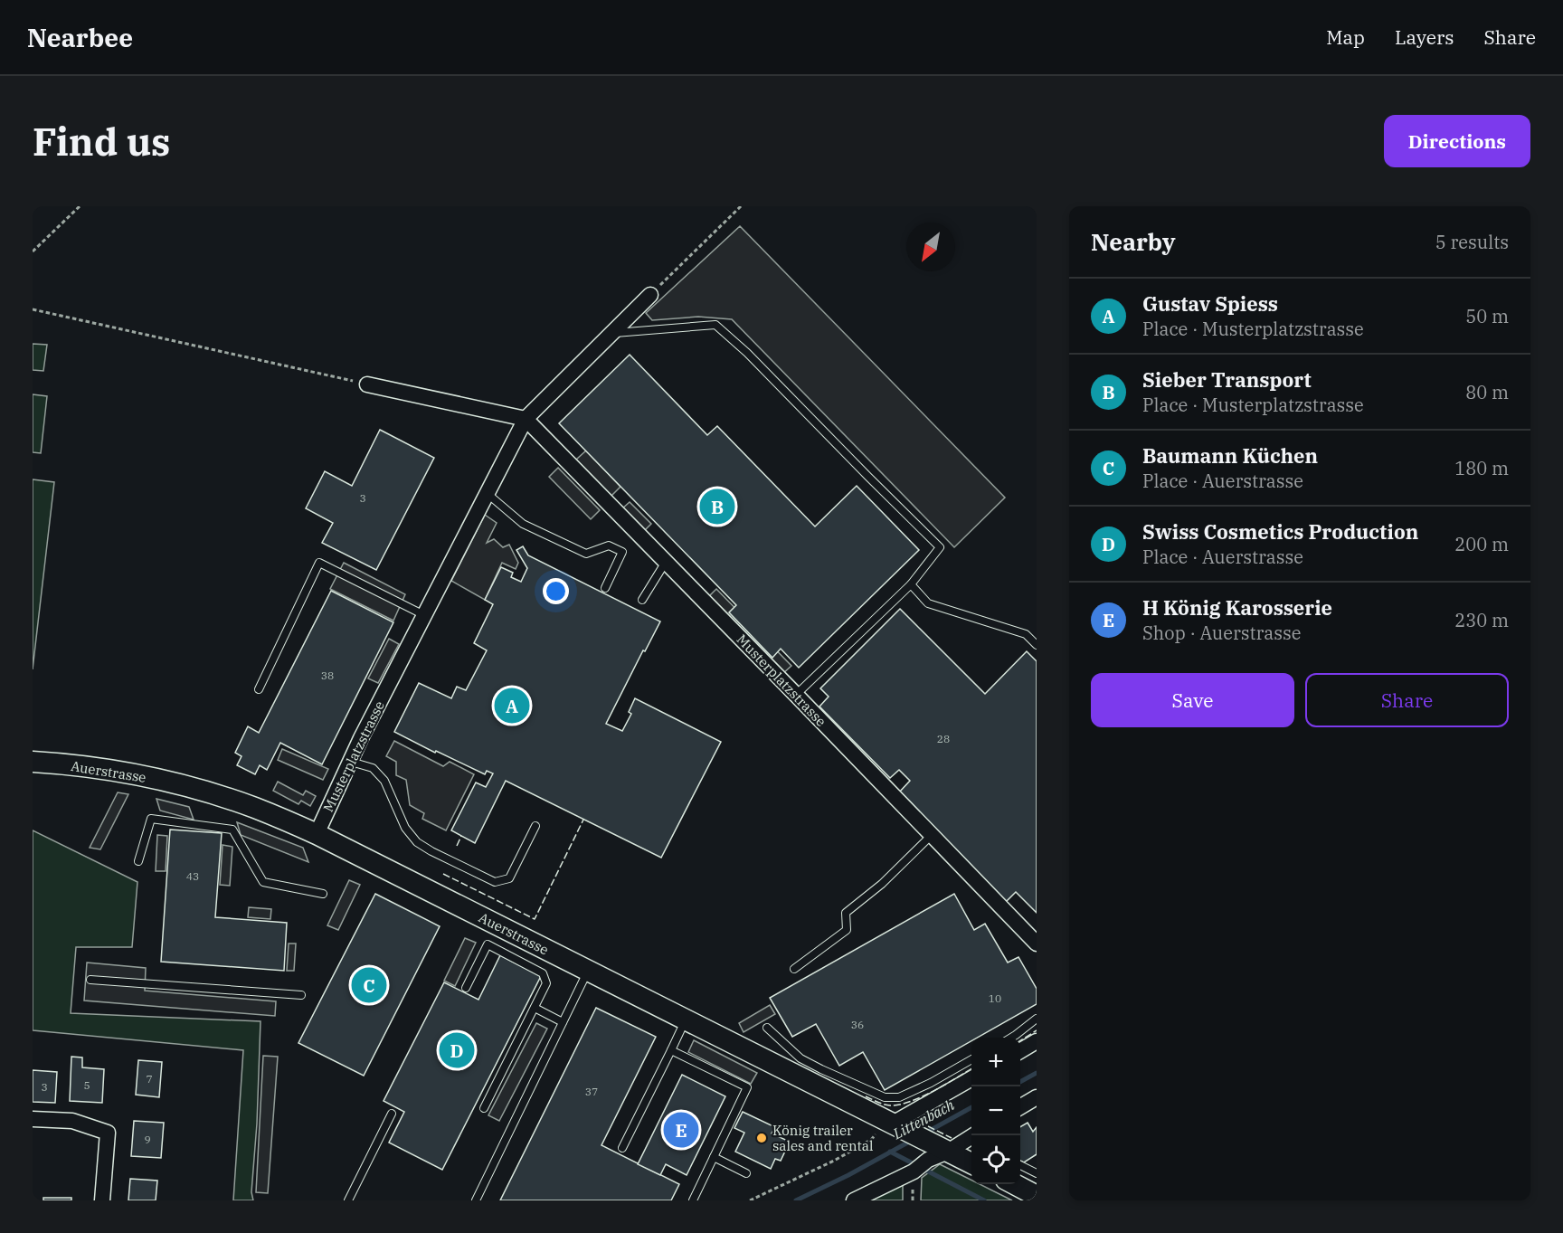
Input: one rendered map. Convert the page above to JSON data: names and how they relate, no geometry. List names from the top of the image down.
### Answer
{
  "streets": {
    "main road": ["Auerstrasse"],
    "street": ["Musterplatzstrasse"]
  },
  "crossings": [
    ["Musterplatzstrasse", "Auerstrasse"]
  ],
  "water": ["Littenbach"],
  "places": ["König trailer sales and rental"],
  "house_numbers": [
    "3",
    "38",
    "28",
    "43",
    "10",
    "36",
    "7",
    "5",
    "3",
    "37",
    "9"
  ],
  "north": "bottom left",
  "page": {
    "header": "Nearbee",
    "nav": ["Map", "Layers", "Share"],
    "buttons": [
      "Directions",
      ["Save", "Share"]
    ],
    "title": "Find us",
    "heading": ["Nearby", "5 results"],
    "list": [
      {
        "mark": "A",
        "name": "Gustav Spiess",
        "note": "Place · Musterplatzstrasse",
        "value": "50 m"
      },
      {
        "mark": "B",
        "name": "Sieber Transport",
        "note": "Place · Musterplatzstrasse",
        "value": "80 m"
      },
      {
        "mark": "C",
        "name": "Baumann Küchen",
        "note": "Place · Auerstrasse",
        "value": "180 m"
      },
      {
        "mark": "D",
        "name": "Swiss Cosmetics Production",
        "note": "Place · Auerstrasse",
        "value": "200 m"
      },
      {
        "mark": "E",
        "name": "H König Karosserie",
        "note": "Shop · Auerstrasse",
        "value": "230 m"
      }
    ],
    "pins": [
      "B",
      "A",
      "C",
      "D",
      "E"
    ],
    "map_buttons": ["+", "−"]
  }
}
